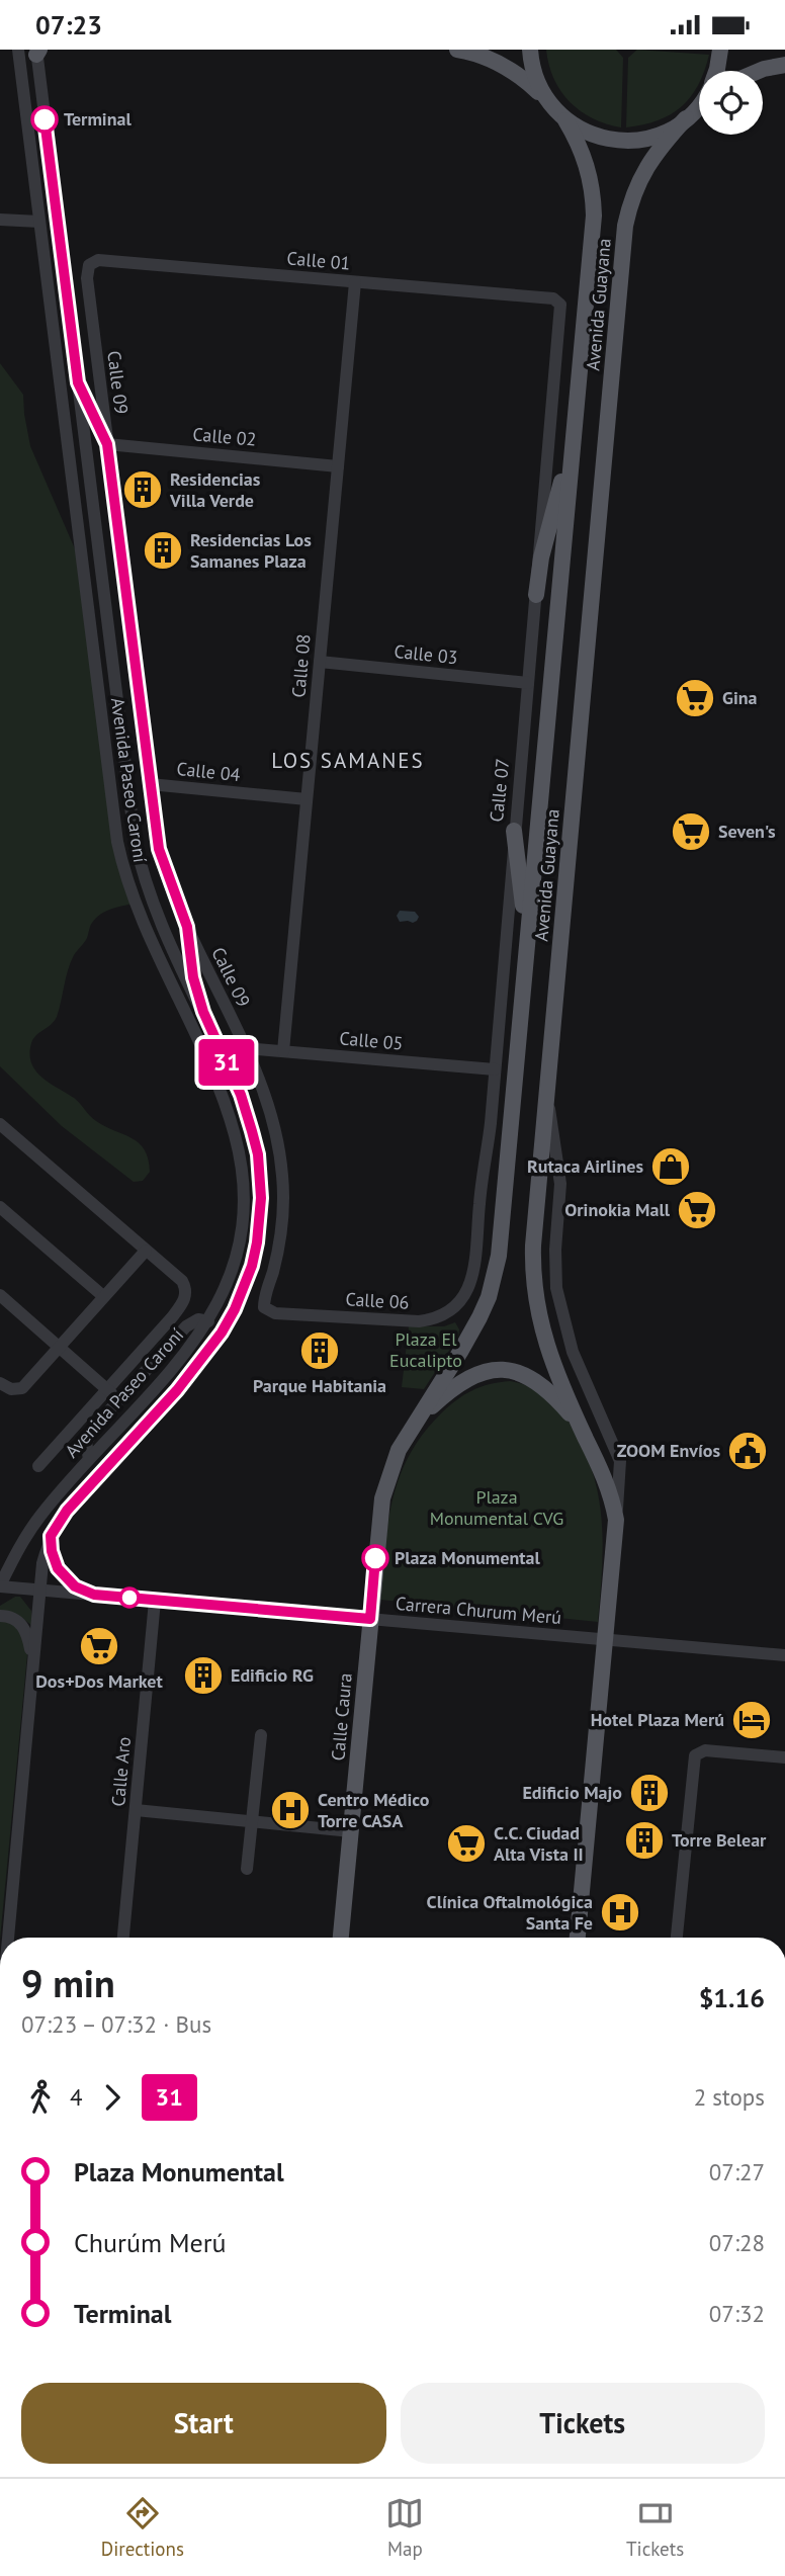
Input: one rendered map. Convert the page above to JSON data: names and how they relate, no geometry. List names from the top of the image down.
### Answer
{
  "streets": {
    "main road": ["Avenida Guayana", "Calle Caura"],
    "street": [
      "Calle 01",
      "Calle 09",
      "Calle 02",
      "Calle 03",
      "Calle 08",
      "Calle 04",
      "Avenida Paseo Caroní",
      "Calle 07",
      "Calle 05",
      "Calle 06",
      "Carrera Churum Merú",
      "Calle Aro"
    ]
  },
  "crossings": [
    ["Calle 01", "Calle 09"],
    ["Calle 01", "Calle 08"],
    ["Calle 01", "Calle 07"],
    ["Avenida Guayana", "Carrera Churum Merú"],
    ["Avenida Guayana", "Calle Caura"],
    ["Calle 09", "Calle 02"],
    ["Calle 09", "Calle 04"],
    ["Calle 09", "Calle 05"],
    ["Calle 09", "Calle 06"],
    ["Calle 02", "Calle 08"],
    ["Calle 03", "Calle 08"],
    ["Calle 03", "Calle 07"],
    ["Calle 08", "Calle 04"],
    ["Calle 08", "Calle 05"],
    ["Avenida Paseo Caroní", "Carrera Churum Merú"],
    ["Calle 07", "Calle 05"],
    ["Calle 07", "Calle 06"],
    ["Carrera Churum Merú", "Calle Caura"],
    ["Carrera Churum Merú", "Calle Aro"]
  ],
  "districts": ["LOS SAMANES"],
  "parks": ["Plaza El Eucalipto", "Plaza Monumental CVG"],
  "places": {
    "other": ["Terminal", "Plaza Monumental"],
    "building": [
      "Residencias Villa Verde",
      "Residencias Los Samanes Plaza",
      "Parque Habitania",
      "Edificio RG",
      "Edificio Majo",
      "Torre Belear"
    ],
    "supermarket": [
      "Gina",
      "Seven's",
      "Orinokia Mall",
      "Dos+Dos Market",
      "C.C. Ciudad Alta Vista II"
    ],
    "shop": ["Rutaca Airlines"],
    "public building": ["ZOOM Envíos"],
    "hotel": ["Hotel Plaza Merú"],
    "hospital": ["Centro Médico Torre CASA", "Clínica Oftalmológica Santa Fe"]
  },
  "lines": ["bus line 31"],
  "page": {
    "status": "07:23",
    "on_map": "31",
    "heading": ["9 min", "07:23 – 07:32 · Bus", "$1.16"],
    "legs": ["4", "31", "2 stops"],
    "list": [
      {
        "name": "Plaza Monumental",
        "value": "07:27"
      },
      {
        "name": "Churúm Merú",
        "value": "07:28"
      },
      {
        "name": "Terminal",
        "value": "07:32"
      }
    ],
    "buttons": ["Start", "Tickets"],
    "tabs": ["Directions", "Map", "Tickets"]
  }
}
